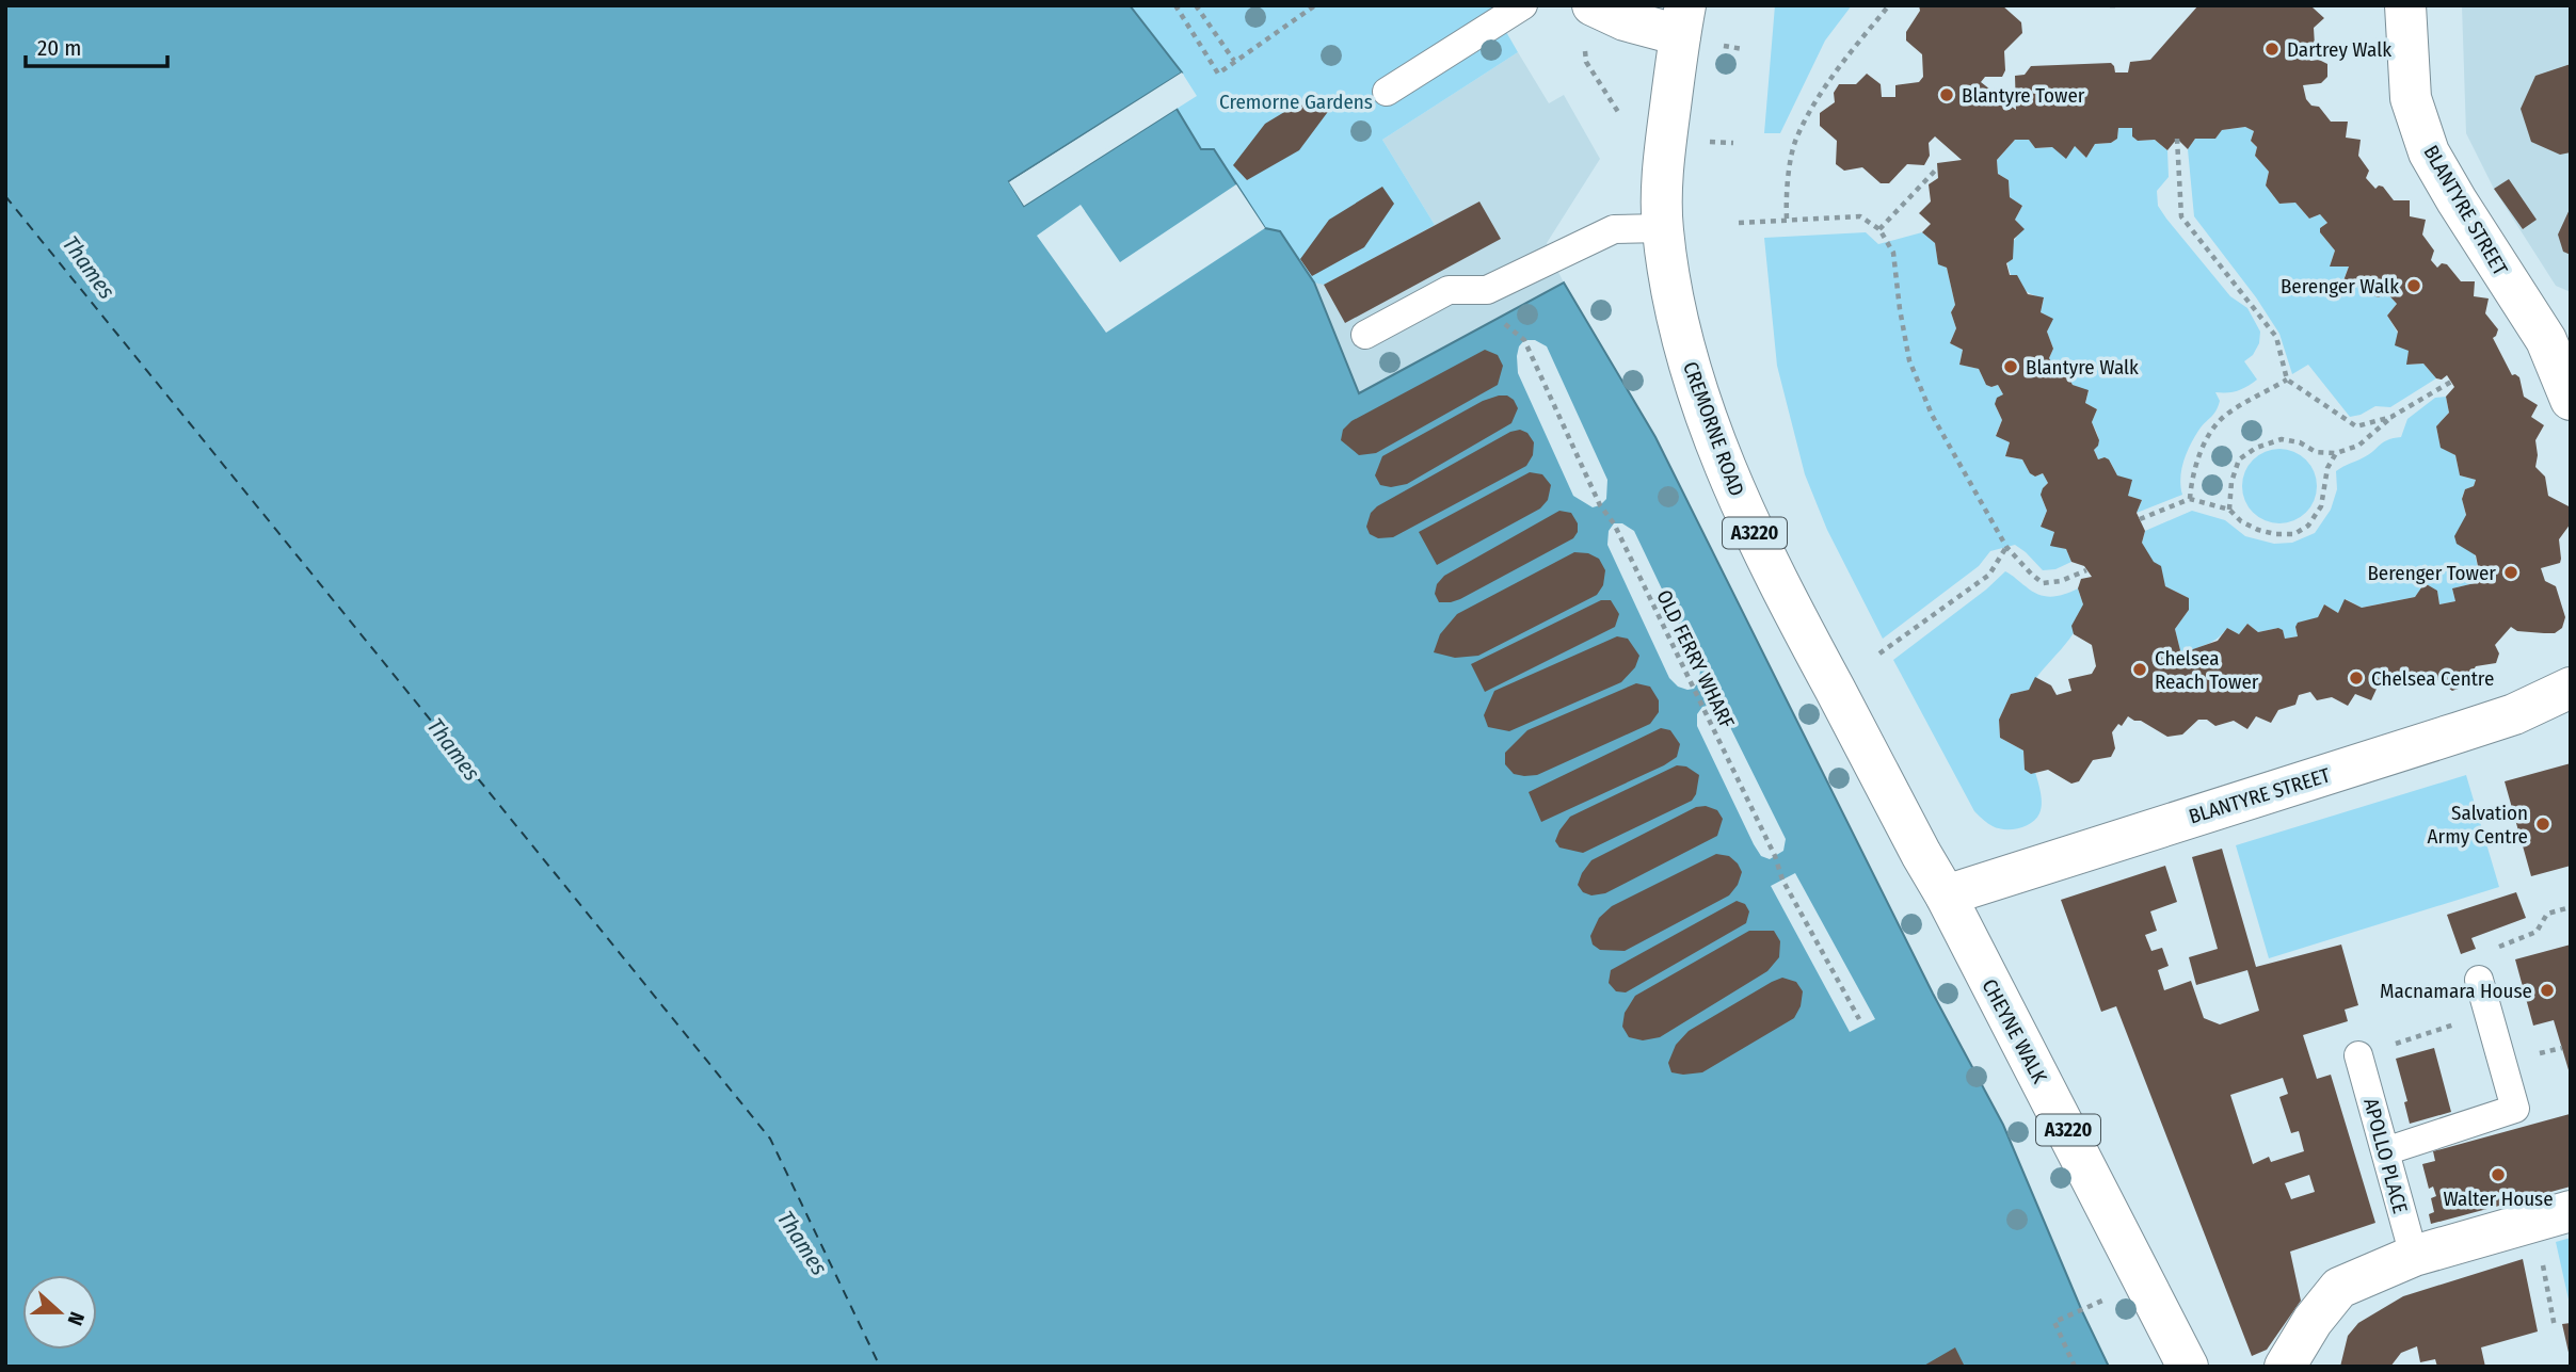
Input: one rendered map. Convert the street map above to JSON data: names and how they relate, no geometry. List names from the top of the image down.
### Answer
{
  "streets": {
    "main road": [
      "BLANTYRE STREET",
      "CREMORNE ROAD",
      "A3220",
      "CHEYNE WALK"
    ],
    "lane": ["APOLLO PLACE"],
    "path": ["OLD FERRY WHARF"]
  },
  "crossings": [
    ["BLANTYRE STREET", "CREMORNE ROAD"],
    ["BLANTYRE STREET", "CHEYNE WALK"],
    ["CREMORNE ROAD", "CHEYNE WALK"]
  ],
  "water": ["Thames"],
  "parks": ["Cremorne Gardens"],
  "places": [
    "Dartrey Walk",
    "Blantyre Tower",
    "Berenger Walk",
    "Blantyre Walk",
    "Berenger Tower",
    "Chelsea Reach Tower",
    "Chelsea Centre",
    "Salvation Army Centre",
    "Macnamara House",
    "Walter House"
  ],
  "scale_bar": "20 m",
  "north": "right"
}
